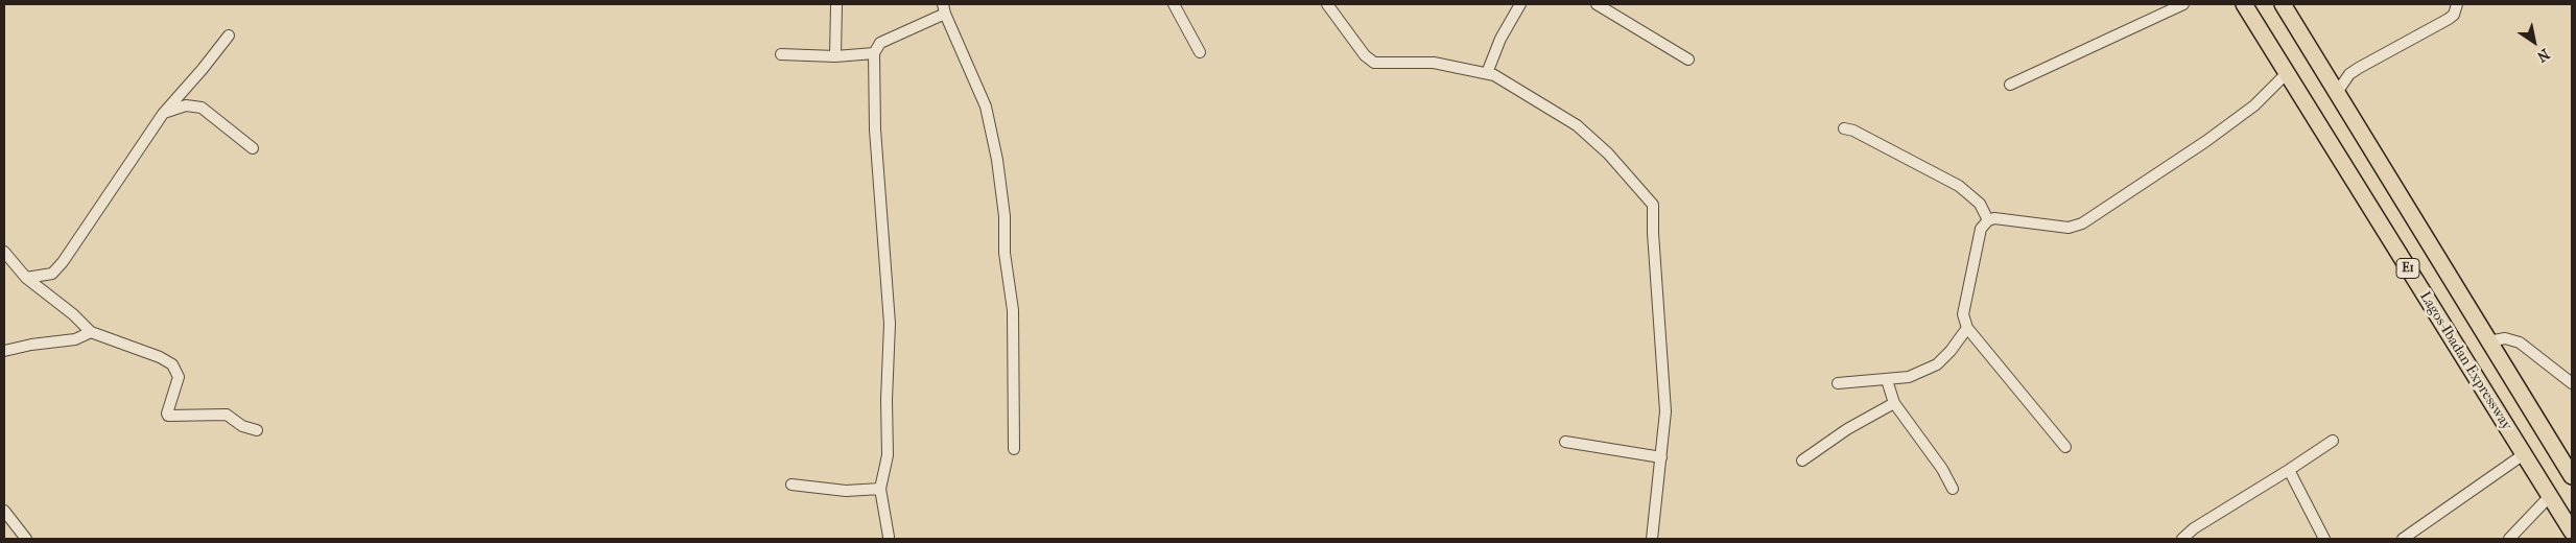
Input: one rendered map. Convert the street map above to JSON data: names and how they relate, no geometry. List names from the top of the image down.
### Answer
{
  "streets": {
    "highway": ["E1", "Lagos-Ibadan Expressway"]
  },
  "north": "bottom right"
}
